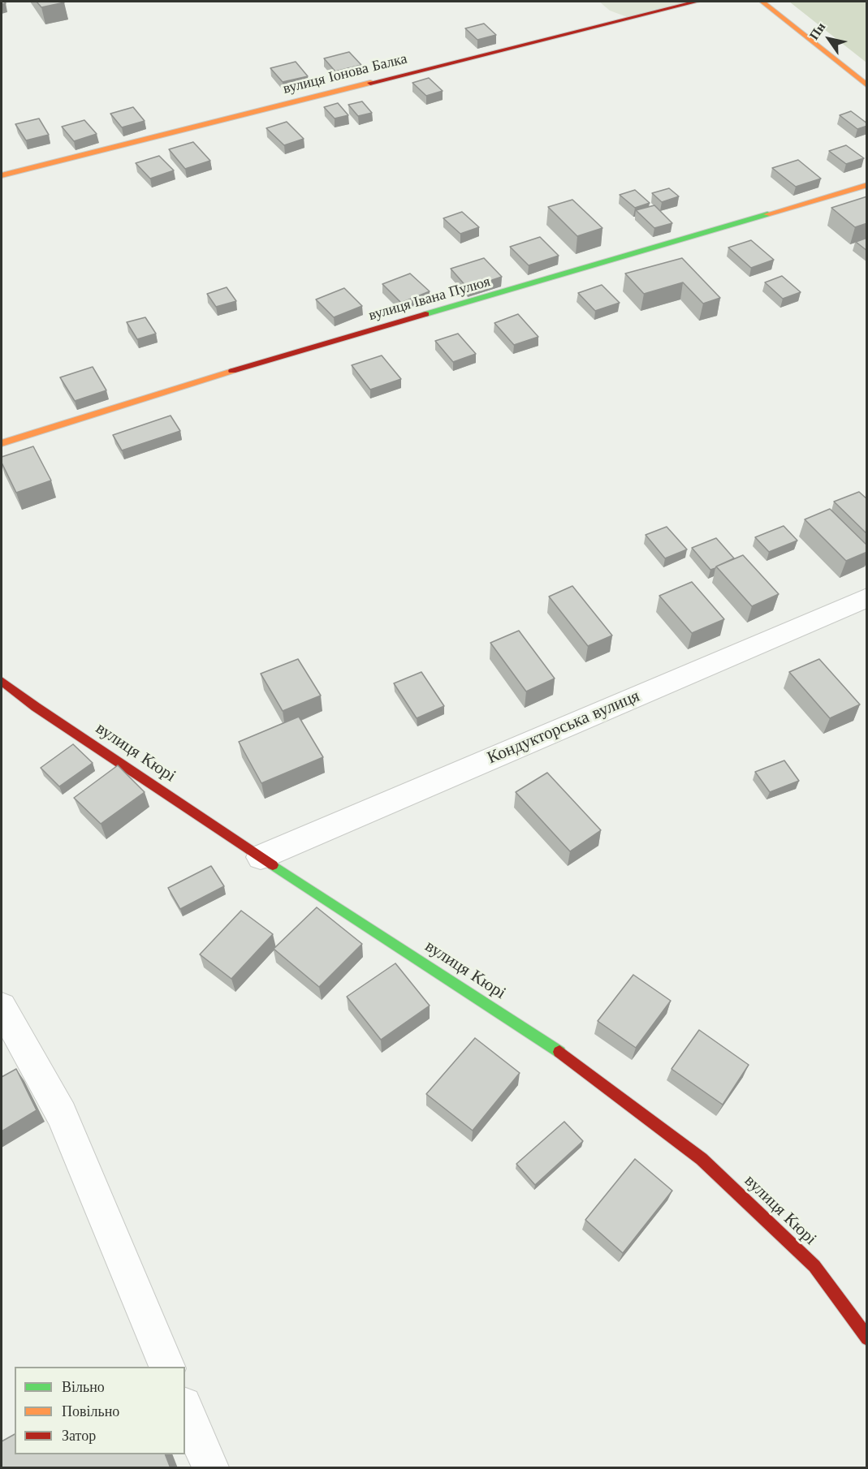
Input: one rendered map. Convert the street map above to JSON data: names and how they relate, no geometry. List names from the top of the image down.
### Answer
{
  "streets": {
    "street": [
      "вулиця Іонова Балка",
      "вулиця Івана Пулюя",
      "Кондукторська вулиця",
      "вулиця Кюрі"
    ]
  },
  "crossings": [
    ["Кондукторська вулиця", "вулиця Кюрі"]
  ],
  "legend": ["Вільно", "Повільно", "Затор"],
  "north": "top left"
}
